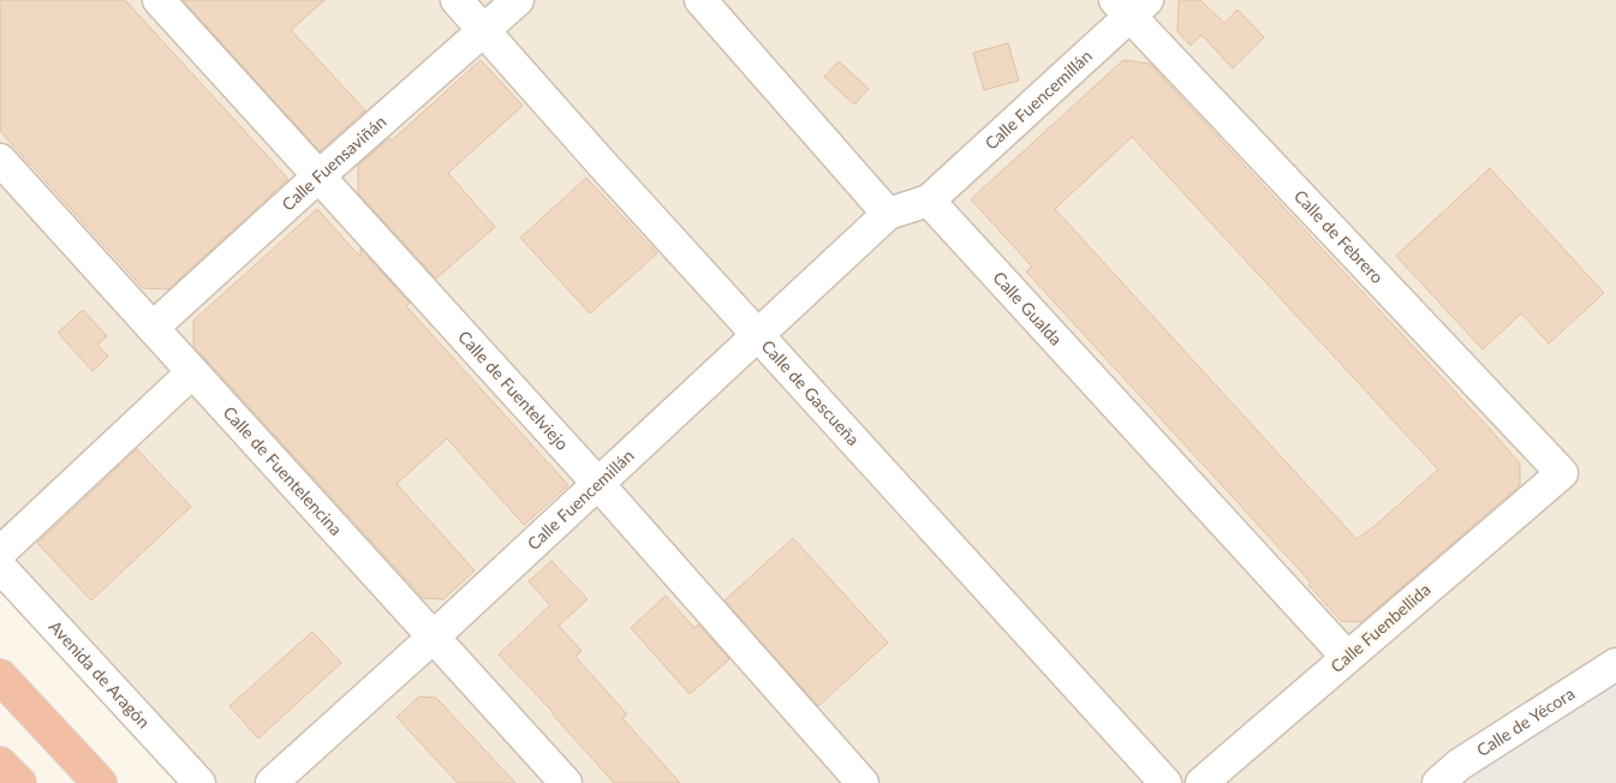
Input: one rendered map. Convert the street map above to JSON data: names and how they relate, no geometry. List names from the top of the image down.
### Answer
{
  "streets": {
    "street": [
      "Calle Fuencemillán",
      "Calle Fuensaviñán",
      "Calle de Febrero",
      "Calle Gualda",
      "Calle de Fuentelviejo",
      "Calle de Gascueña",
      "Calle de Fuentelencina",
      "Calle Fuenbellida",
      "Avenida de Aragón",
      "Calle de Yécora"
    ]
  },
  "crossings": [
    ["Calle Fuencemillán", "Calle de Febrero"],
    ["Calle Fuencemillán", "Calle Gualda"],
    ["Calle Fuencemillán", "Calle de Fuentelviejo"],
    ["Calle Fuencemillán", "Calle de Gascueña"],
    ["Calle Fuencemillán", "Calle de Fuentelencina"],
    ["Calle Fuensaviñán", "Calle de Fuentelviejo"],
    ["Calle Fuensaviñán", "Calle de Gascueña"],
    ["Calle Fuensaviñán", "Calle de Fuentelencina"],
    ["Calle de Febrero", "Calle Fuenbellida"],
    ["Calle Gualda", "Calle Fuenbellida"]
  ]
}
